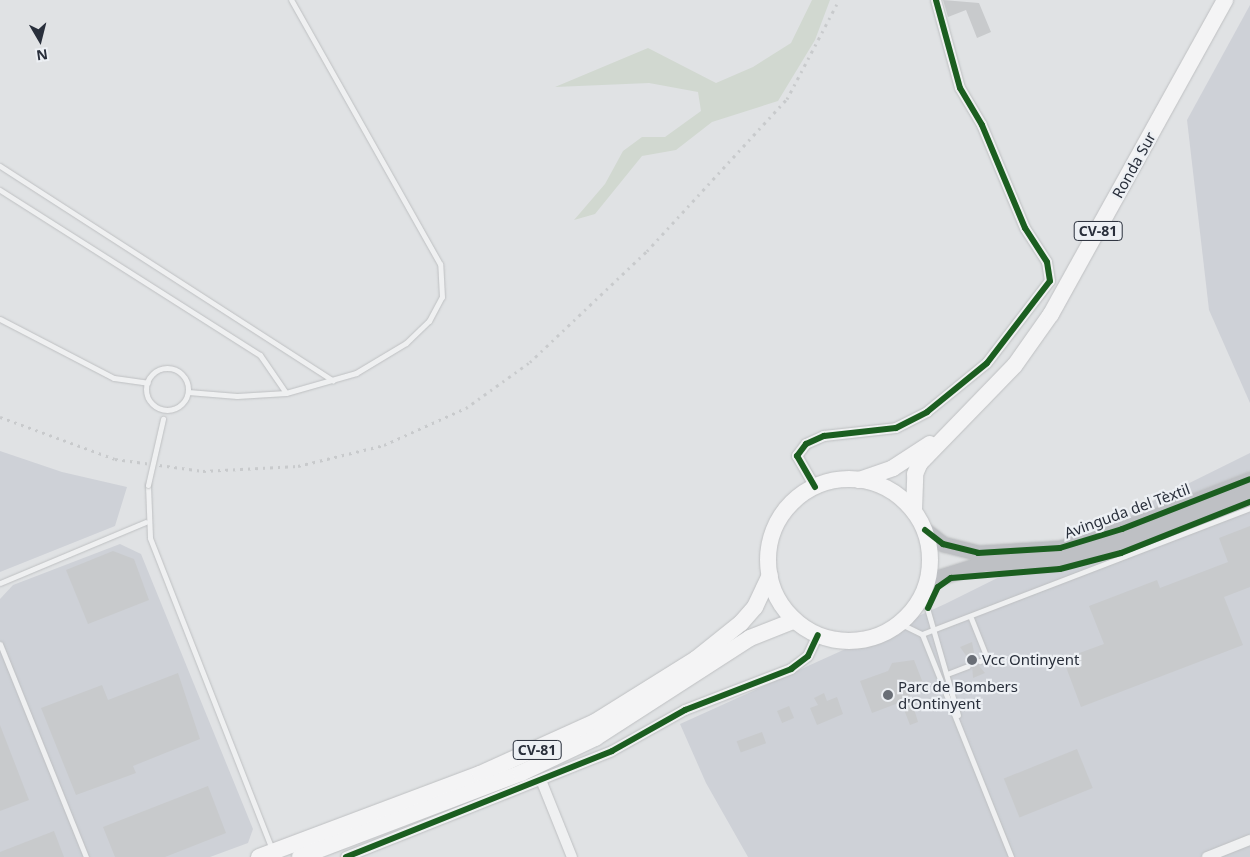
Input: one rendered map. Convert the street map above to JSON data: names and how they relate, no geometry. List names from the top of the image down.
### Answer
{
  "streets": {
    "main road": ["Ronda Sur", "CV-81"],
    "street": ["Avinguda del Tèxtil"]
  },
  "crossings": [
    ["Ronda Sur", "CV-81"],
    ["Ronda Sur", "Avinguda del Tèxtil"],
    ["CV-81", "Avinguda del Tèxtil"]
  ],
  "places": ["Vcc Ontinyent", "Parc de Bombers d'Ontinyent"],
  "north": "bottom"
}
